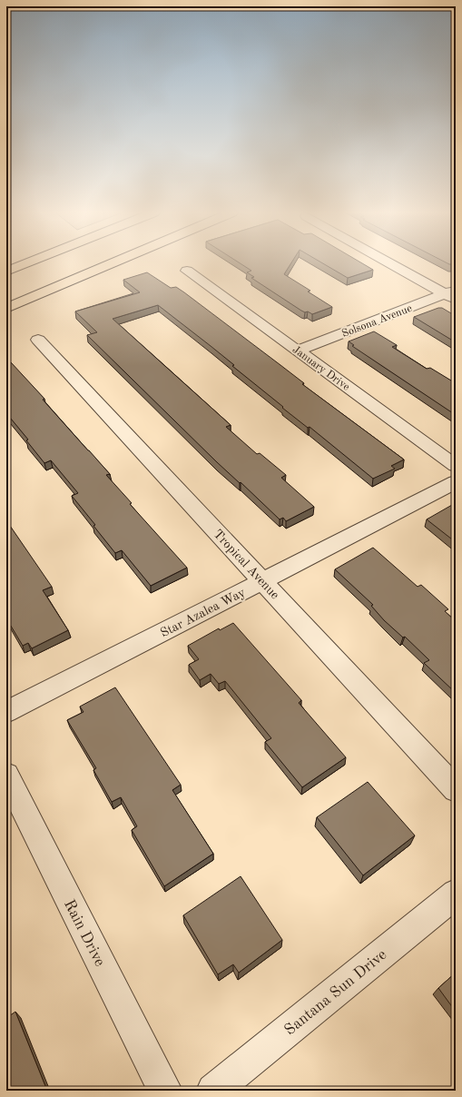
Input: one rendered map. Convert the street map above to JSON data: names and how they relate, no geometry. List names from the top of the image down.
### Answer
{
  "streets": {
    "street": [
      "Solsona Avenue",
      "January Drive",
      "Tropical Avenue",
      "Star Azalea Way",
      "Rain Drive",
      "Santana Sun Drive"
    ]
  },
  "crossings": [
    ["Solsona Avenue", "January Drive"],
    ["Tropical Avenue", "Star Azalea Way"]
  ]
}
